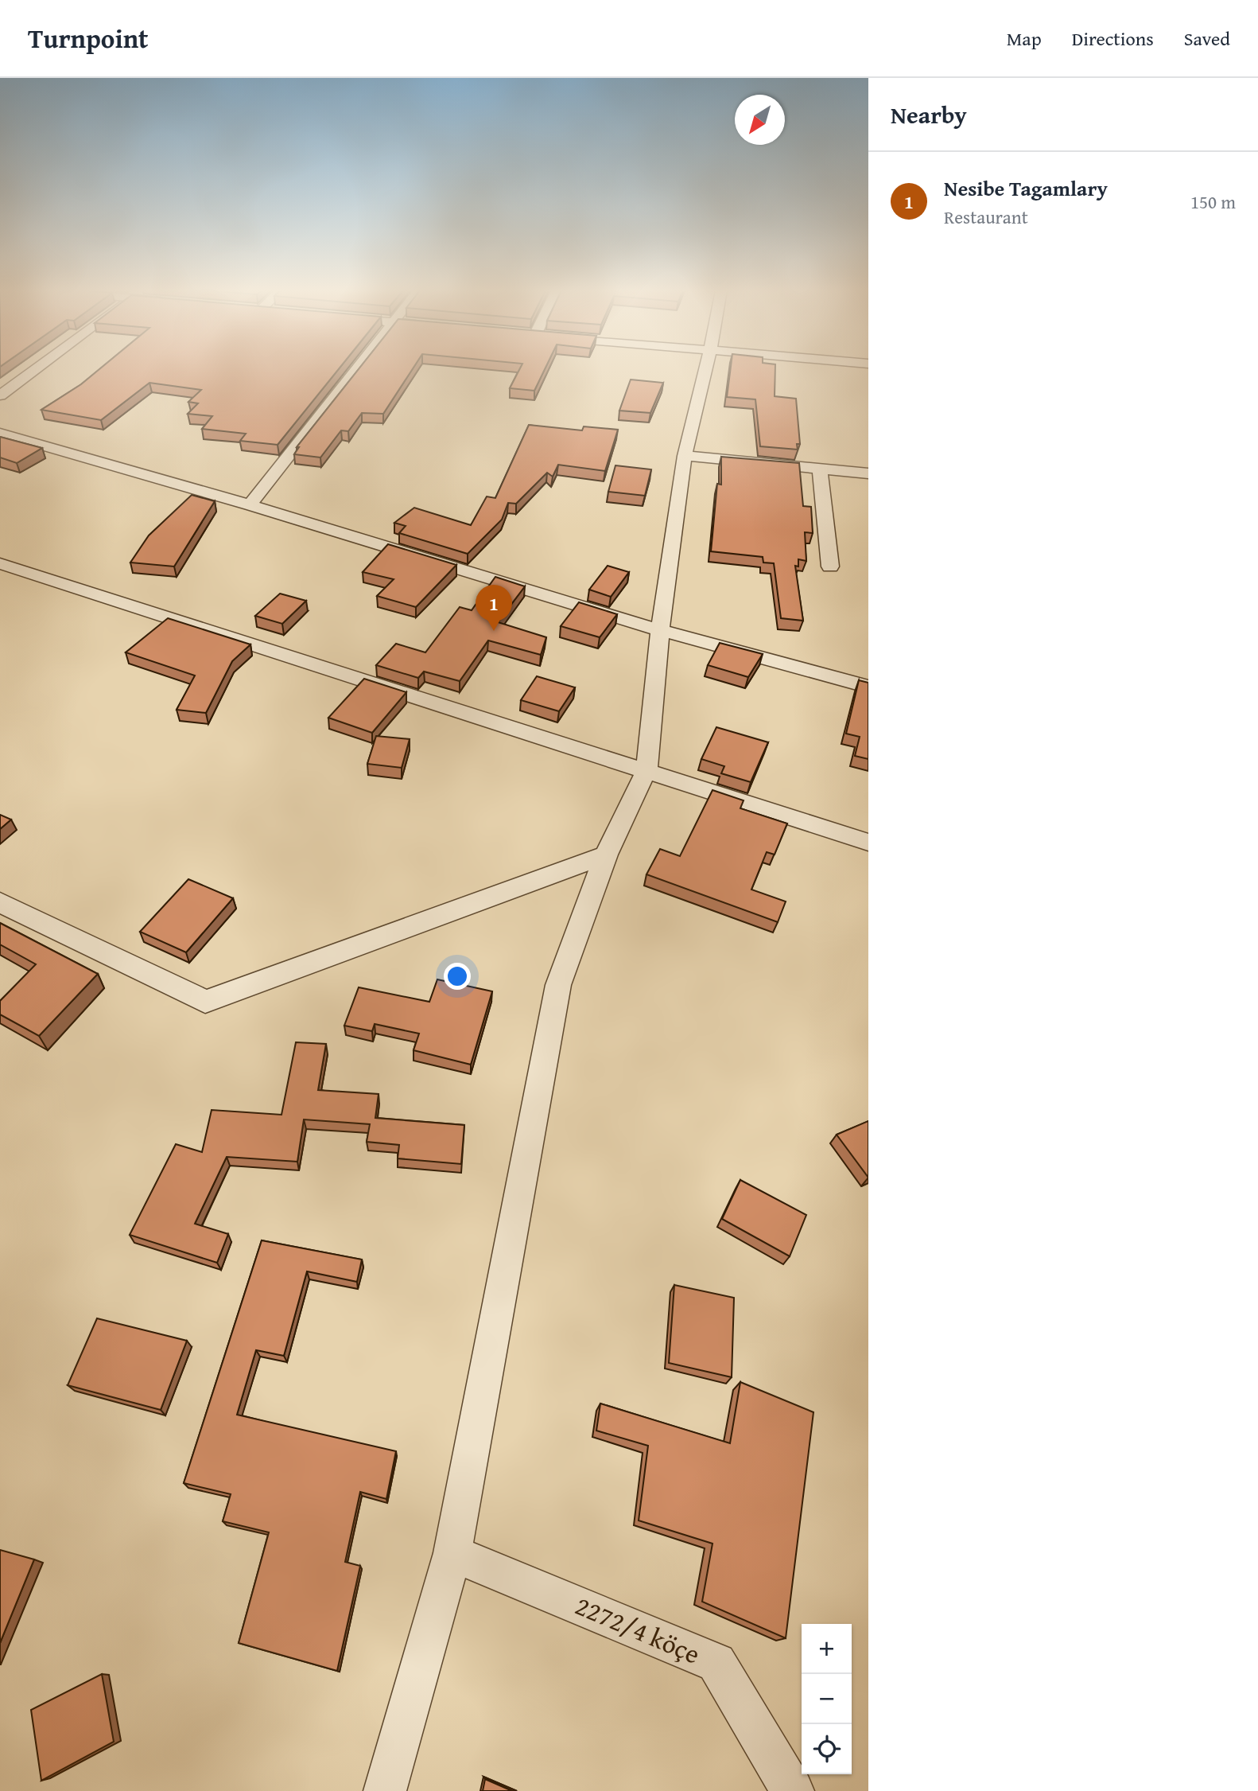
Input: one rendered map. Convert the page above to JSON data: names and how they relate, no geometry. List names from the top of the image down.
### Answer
{
  "streets": {
    "street": ["2272/4 köçe"]
  },
  "north": "bottom left",
  "page": {
    "header": "Turnpoint",
    "nav": ["Map", "Directions", "Saved"],
    "heading": "Nearby",
    "list": [
      {
        "mark": "1",
        "name": "Nesibe Tagamlary",
        "note": "Restaurant",
        "value": "150 m"
      }
    ],
    "pins": "1",
    "map_buttons": ["+", "−"]
  }
}
